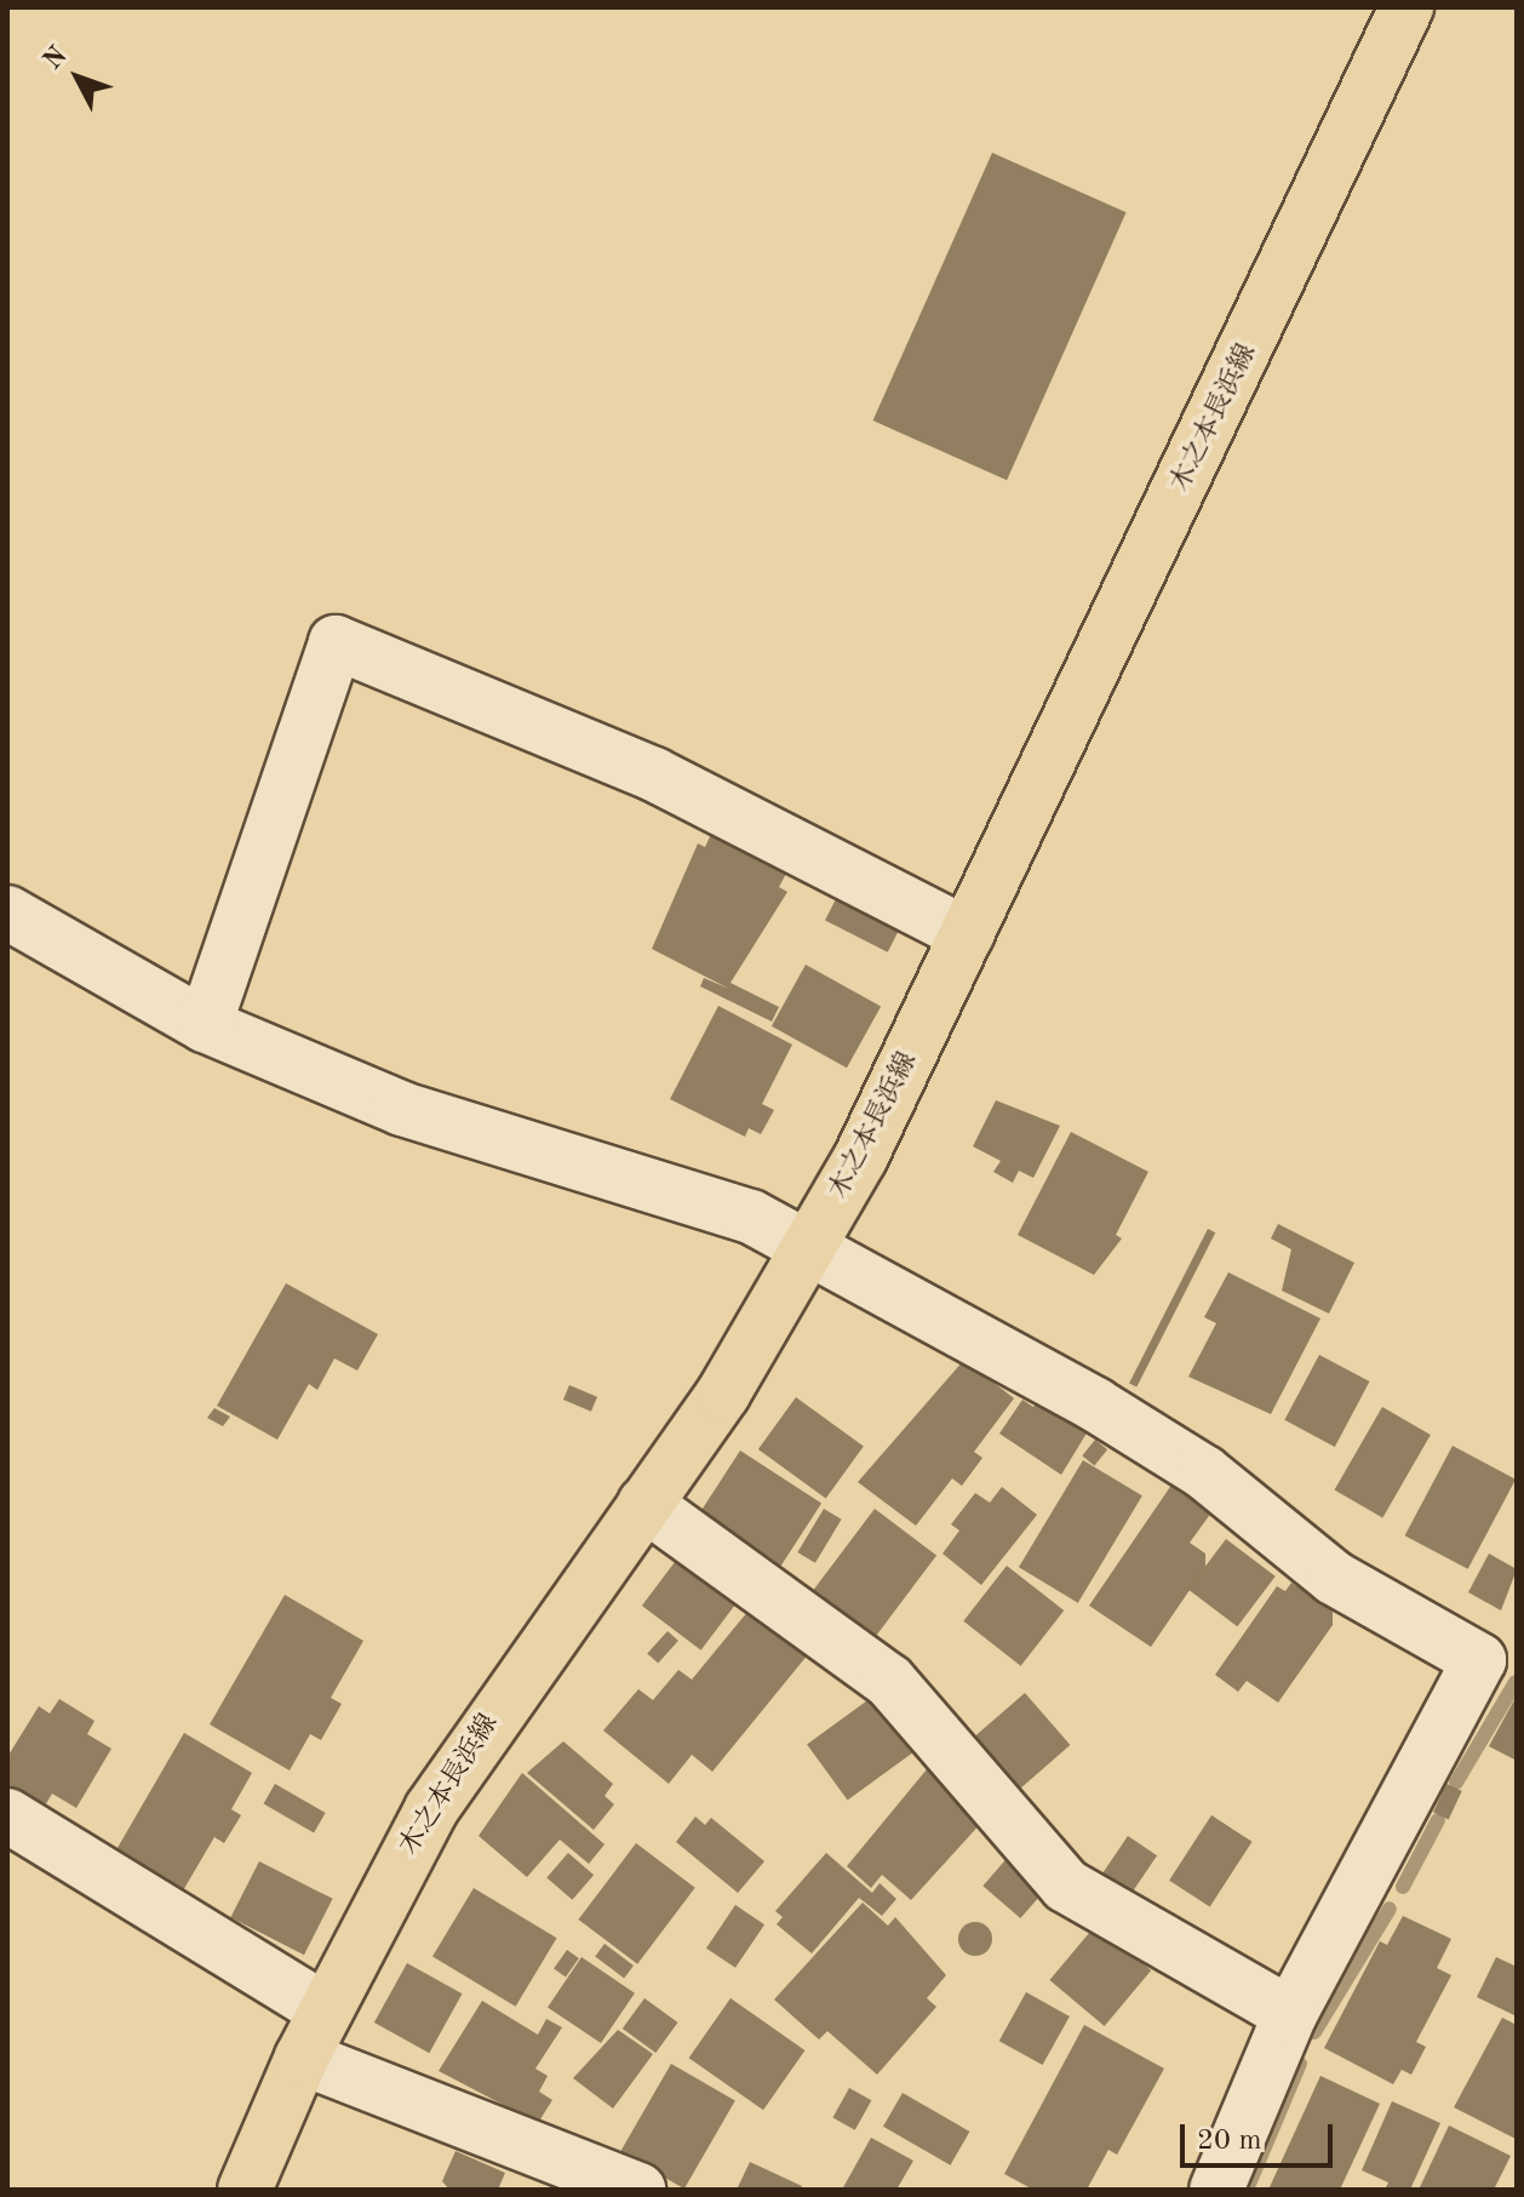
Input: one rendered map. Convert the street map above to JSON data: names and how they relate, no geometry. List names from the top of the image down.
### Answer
{
  "streets": {
    "main road": ["木之本長浜線"]
  },
  "scale_bar": "20 m",
  "north": "top left"
}
